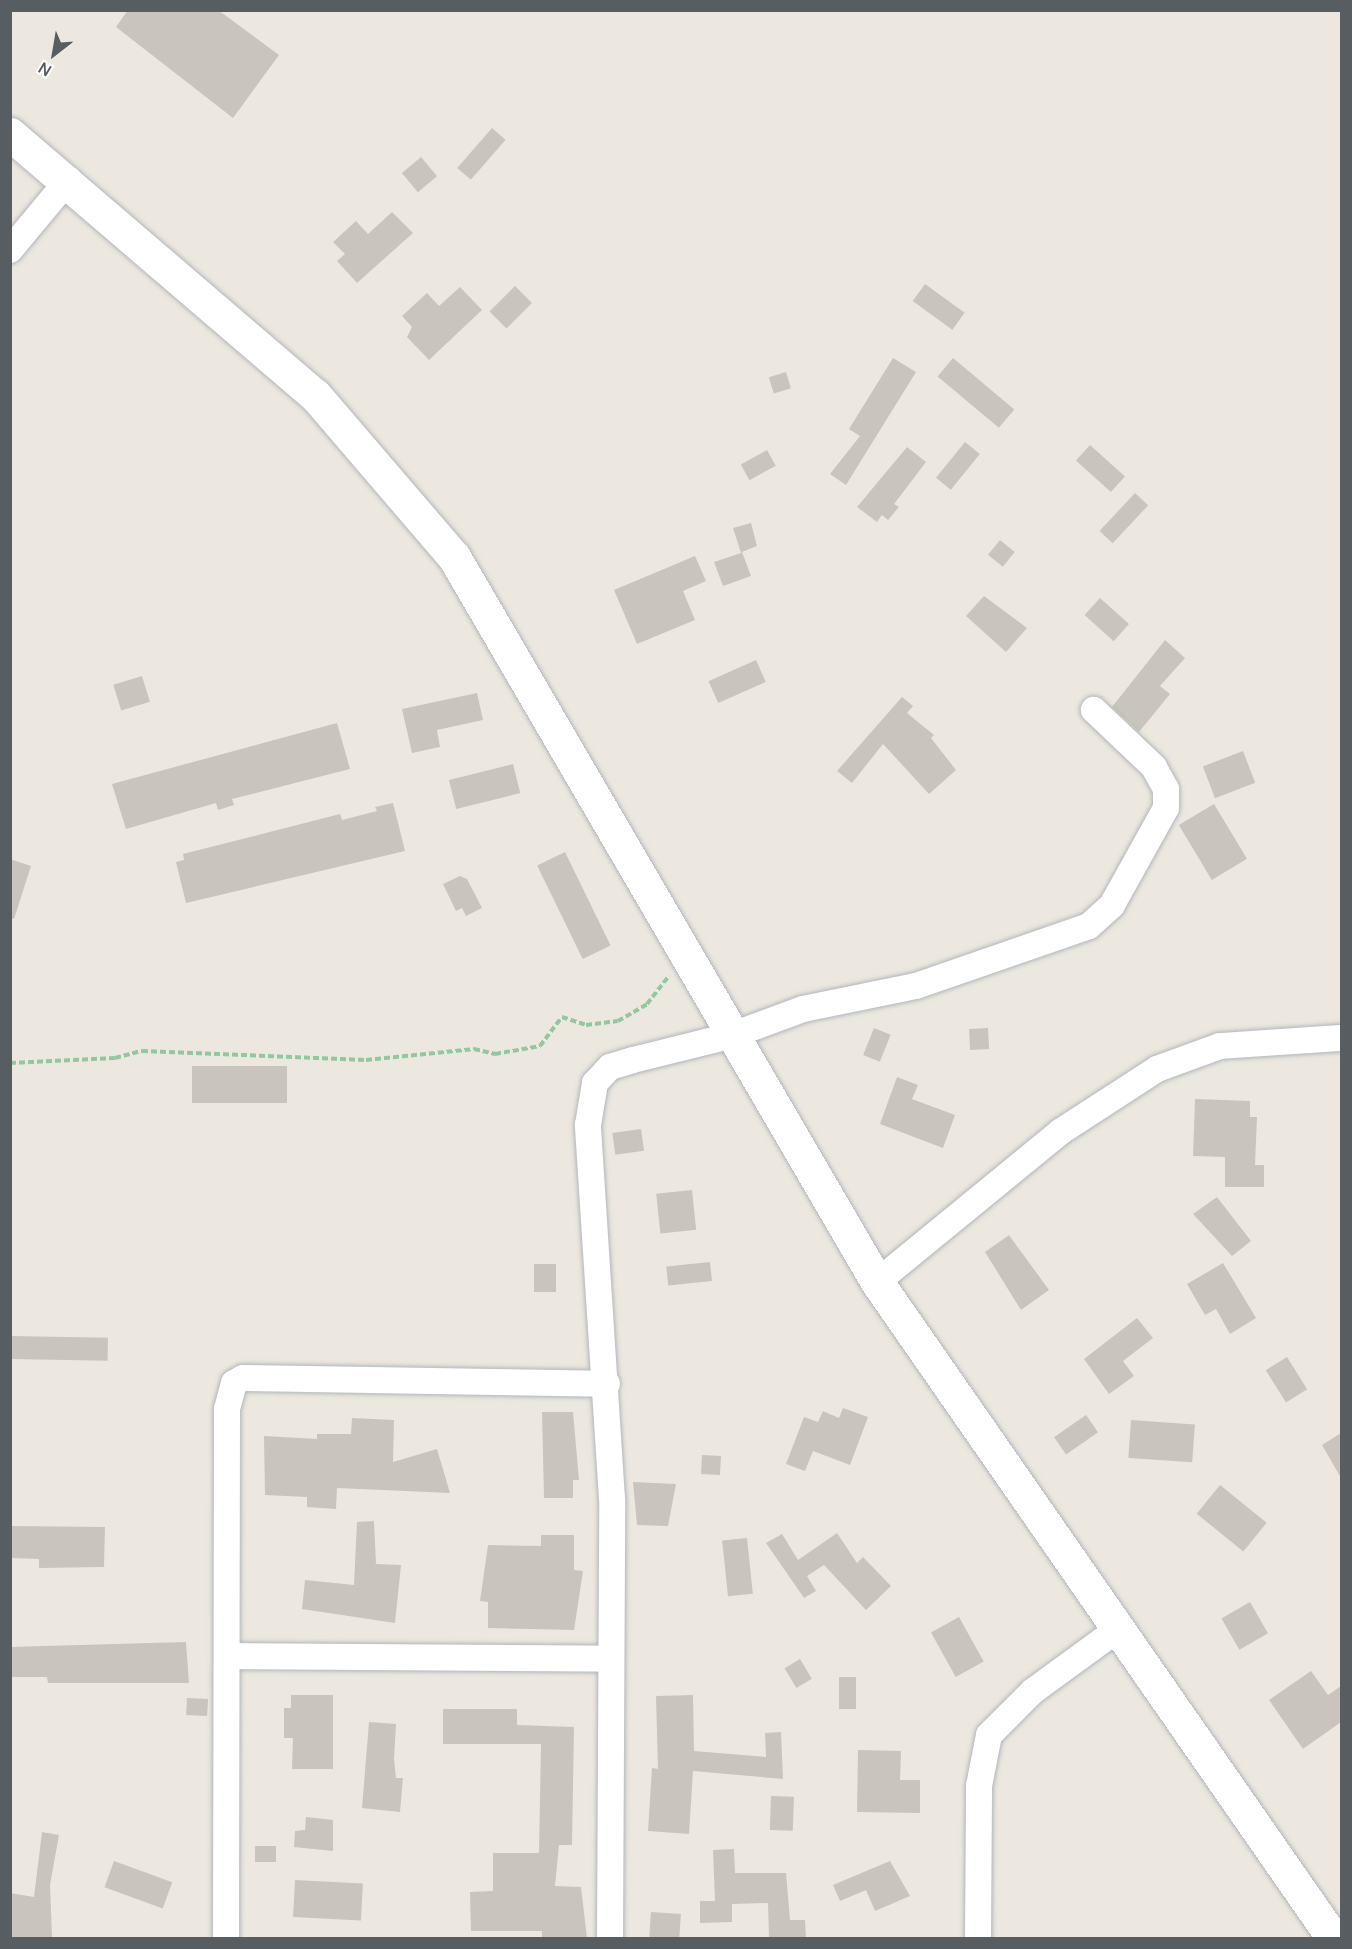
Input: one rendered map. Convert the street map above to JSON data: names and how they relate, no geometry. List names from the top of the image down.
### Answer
{
  "north": "bottom left"
}
